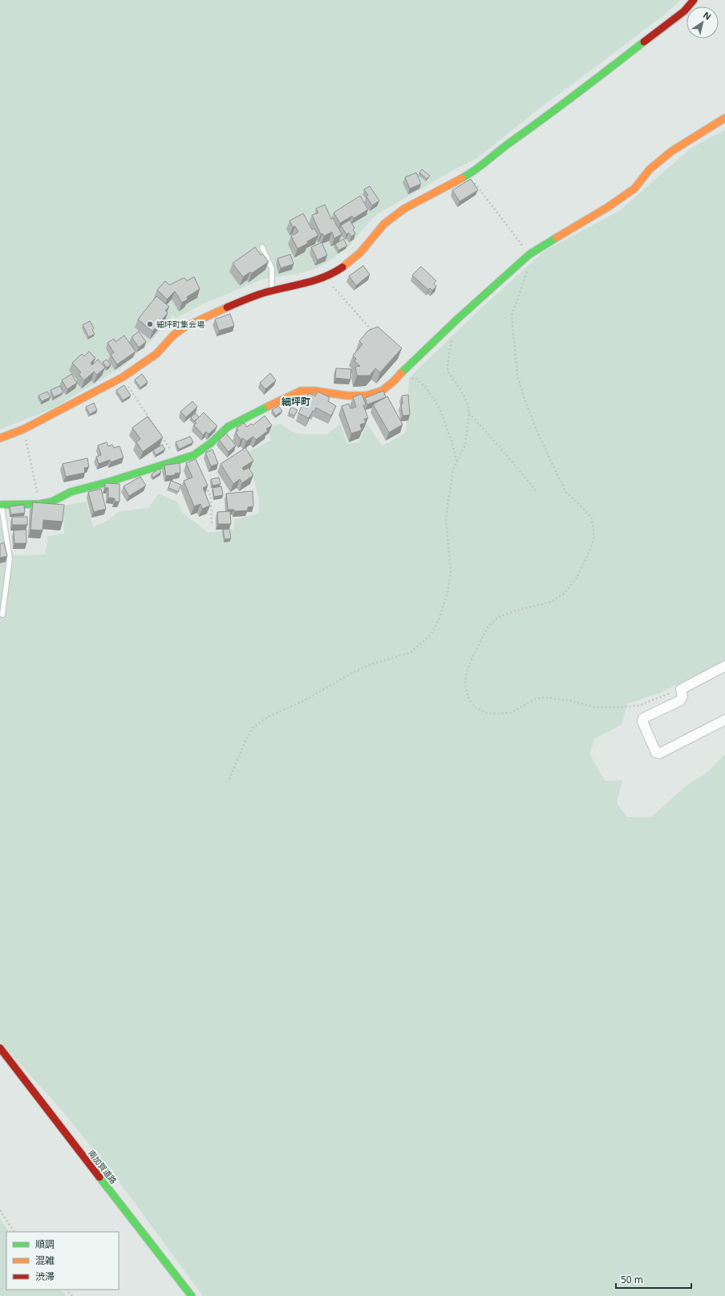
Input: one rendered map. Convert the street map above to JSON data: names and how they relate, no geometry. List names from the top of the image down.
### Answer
{
  "streets": {
    "street": ["南加賀道路"]
  },
  "districts": ["細坪町"],
  "places": ["細坪町集会場"],
  "legend": ["順調", "混雑", "渋滞"],
  "scale_bar": "50 m",
  "north": "top right"
}
